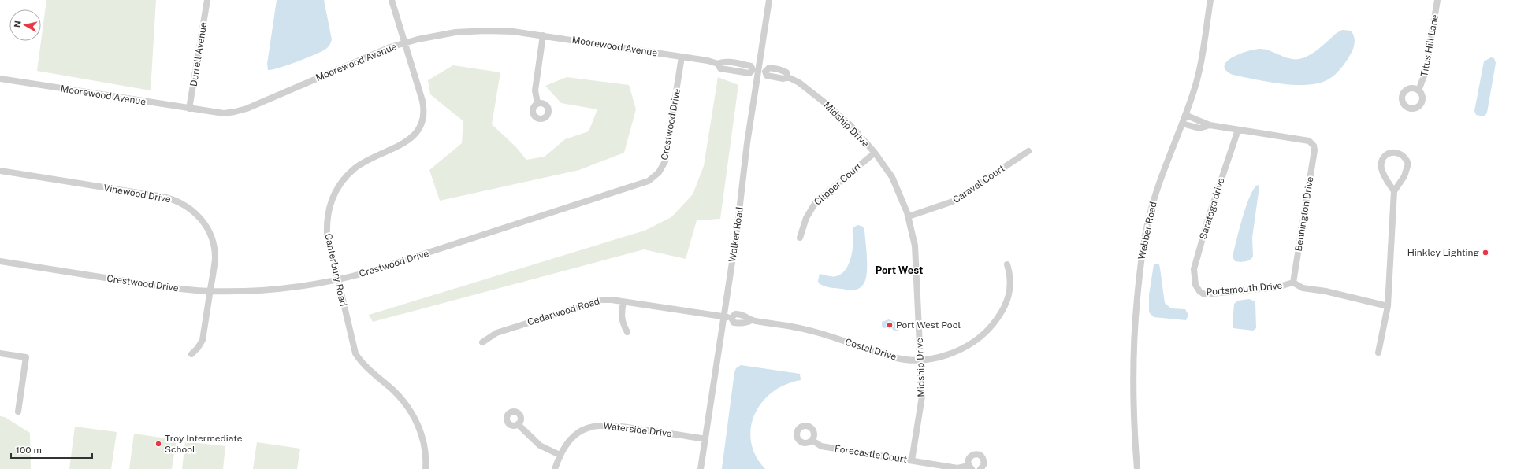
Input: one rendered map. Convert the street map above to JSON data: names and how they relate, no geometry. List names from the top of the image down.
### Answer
{
  "streets": {
    "street": [
      "Titus Hill Lane",
      "Moorewood Avenue",
      "Durrell Avenue",
      "Crestwood Drive",
      "Midship Drive",
      "Clipper Court",
      "Caravel Court",
      "Vinewood Drive",
      "Saratoga drive",
      "Bennington Drive",
      "Webber Road",
      "Walker Road",
      "Canterbury Road",
      "Portsmouth Drive",
      "Cedarwood Road",
      "Costal Drive",
      "Waterside Drive",
      "Forecastle Court"
    ]
  },
  "crossings": [
    ["Moorewood Avenue", "Durrell Avenue"],
    ["Moorewood Avenue", "Crestwood Drive"],
    ["Moorewood Avenue", "Midship Drive"],
    ["Moorewood Avenue", "Walker Road"],
    ["Moorewood Avenue", "Canterbury Road"],
    ["Crestwood Drive", "Vinewood Drive"],
    ["Crestwood Drive", "Canterbury Road"],
    ["Midship Drive", "Clipper Court"],
    ["Midship Drive", "Caravel Court"],
    ["Midship Drive", "Walker Road"],
    ["Midship Drive", "Costal Drive"],
    ["Midship Drive", "Forecastle Court"],
    ["Saratoga drive", "Bennington Drive"],
    ["Saratoga drive", "Portsmouth Drive"],
    ["Bennington Drive", "Portsmouth Drive"],
    ["Walker Road", "Cedarwood Road"],
    ["Walker Road", "Costal Drive"],
    ["Walker Road", "Waterside Drive"],
    ["Cedarwood Road", "Costal Drive"]
  ],
  "districts": ["Port West"],
  "places": ["Hinkley Lighting", "Port West Pool", "Troy Intermediate School"],
  "scale_bar": "100 m",
  "north": "left"
}
